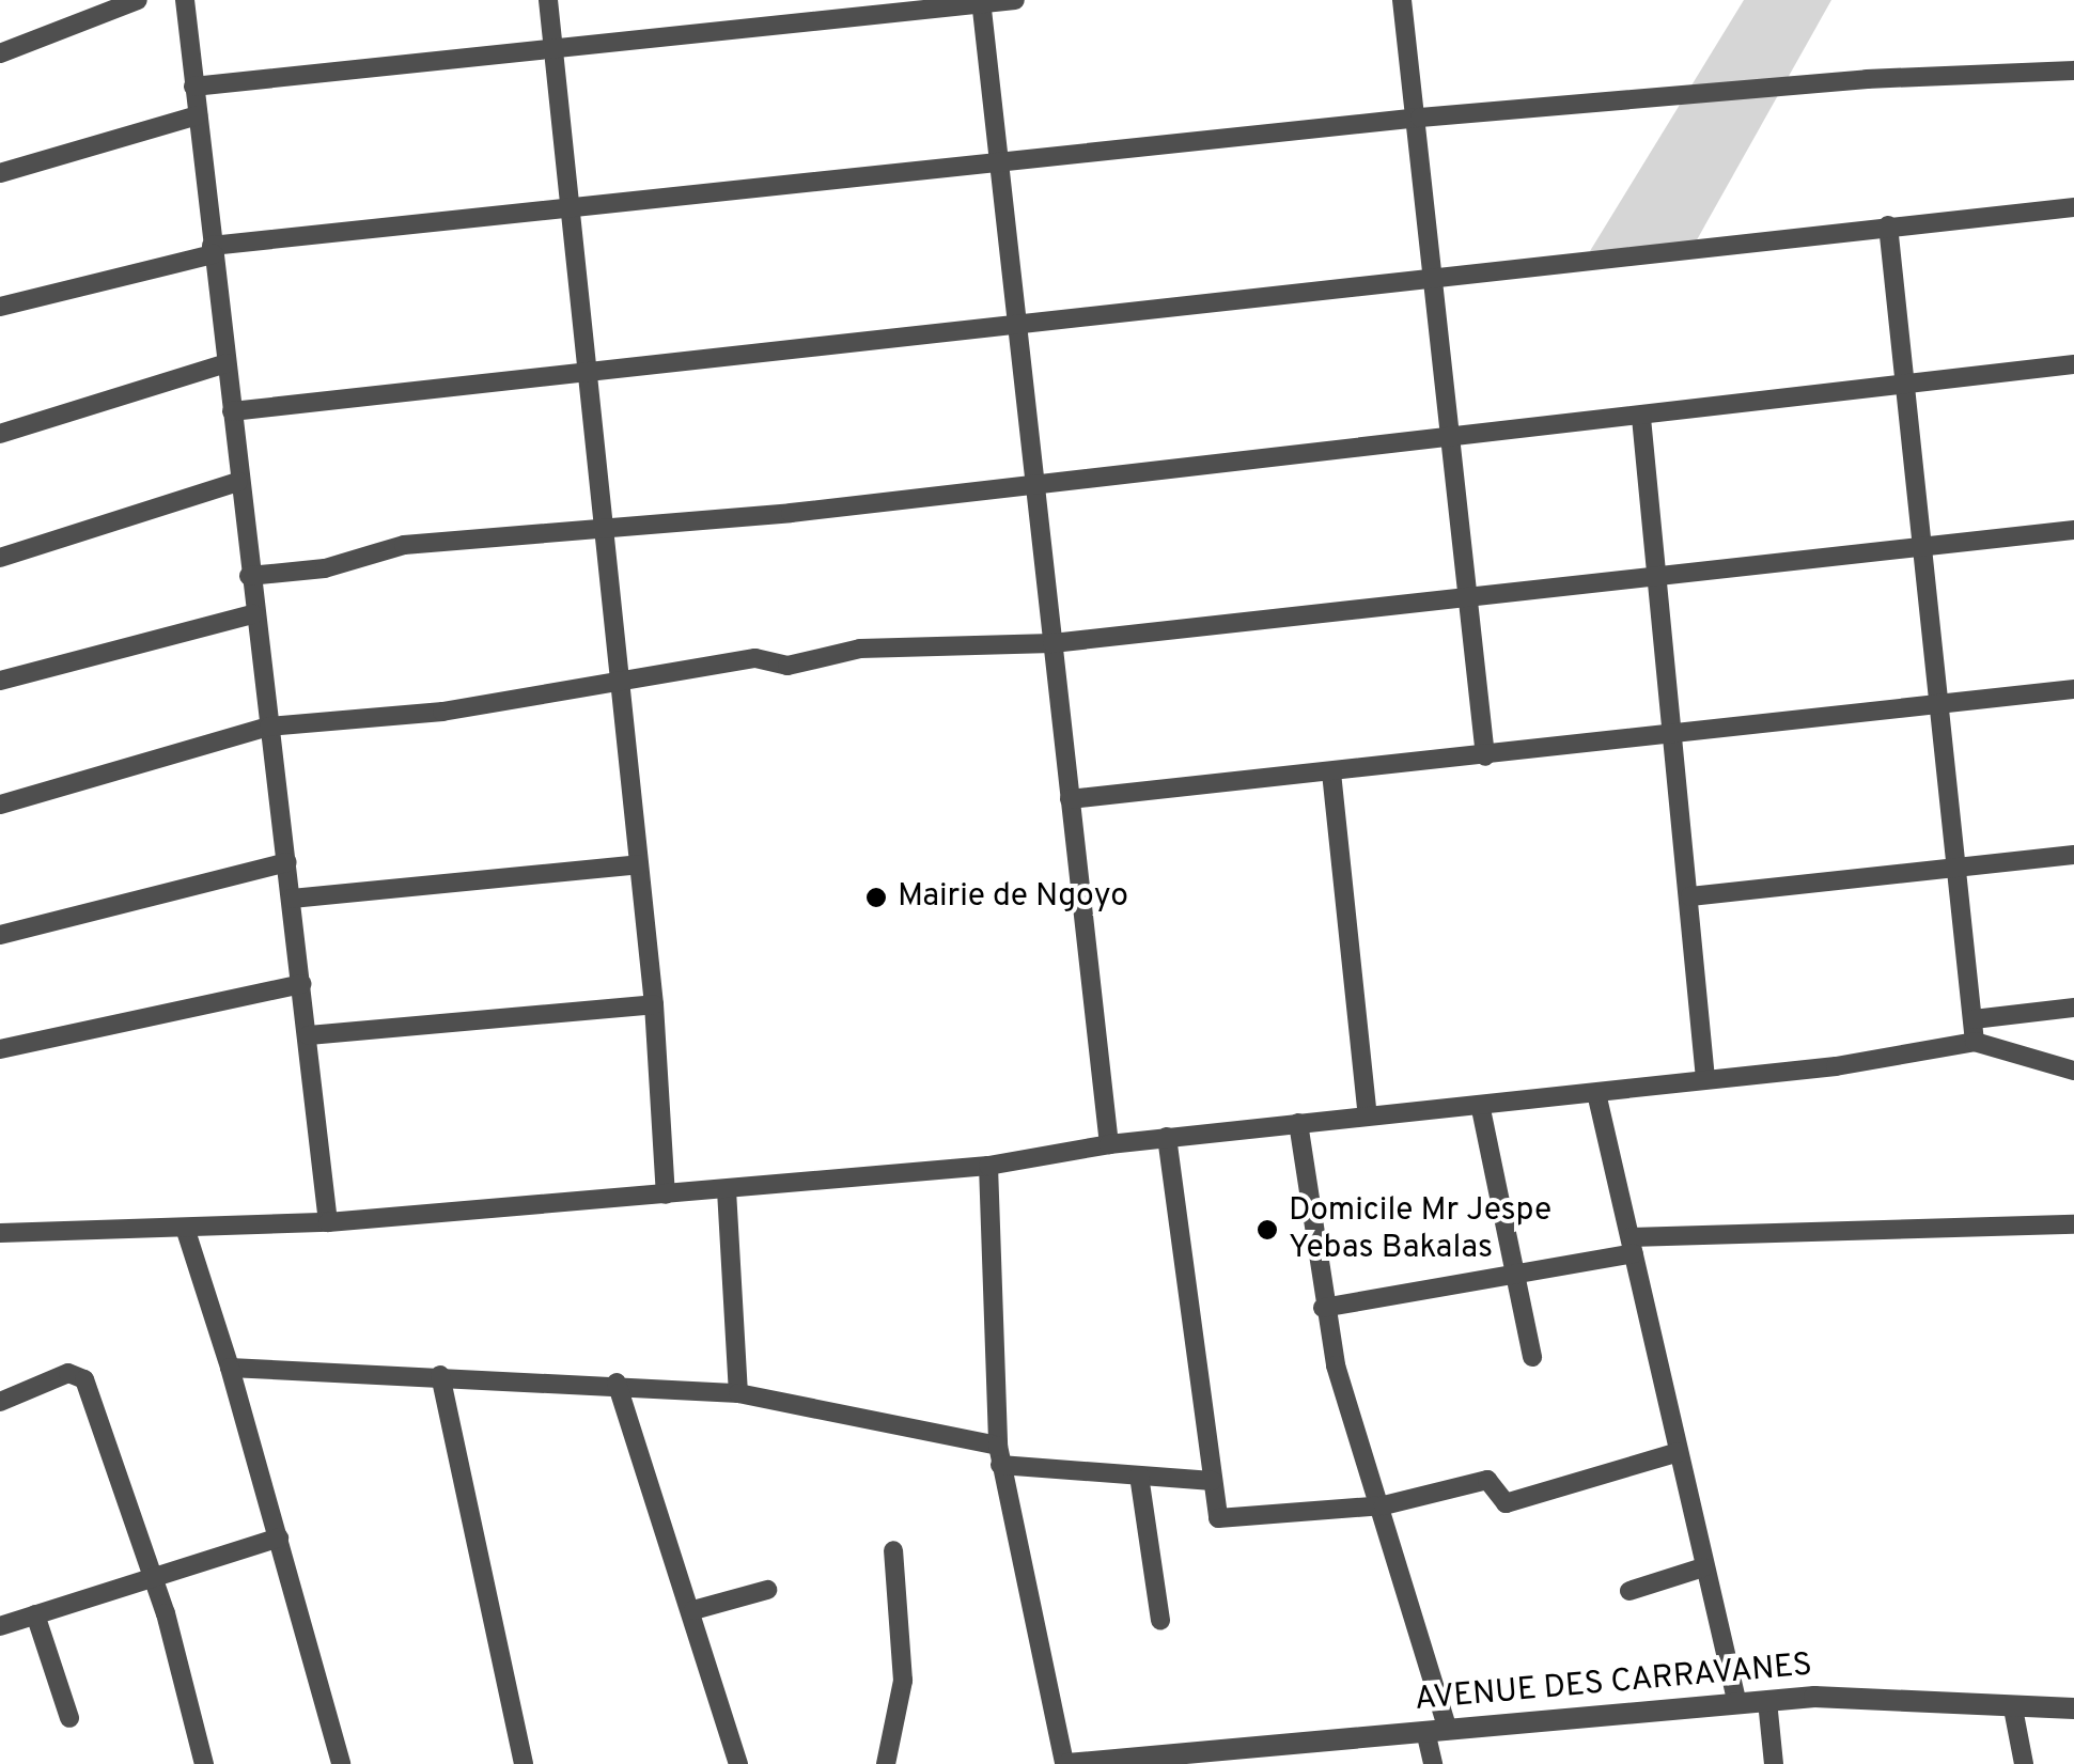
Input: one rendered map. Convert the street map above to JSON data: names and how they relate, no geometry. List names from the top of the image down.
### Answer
{
  "streets": {
    "street": ["AVENUE DES CARRAVANES"]
  },
  "places": ["Mairie de Ngoyo", "Domicile Mr Jespe Yebas Bakalas"]
}
